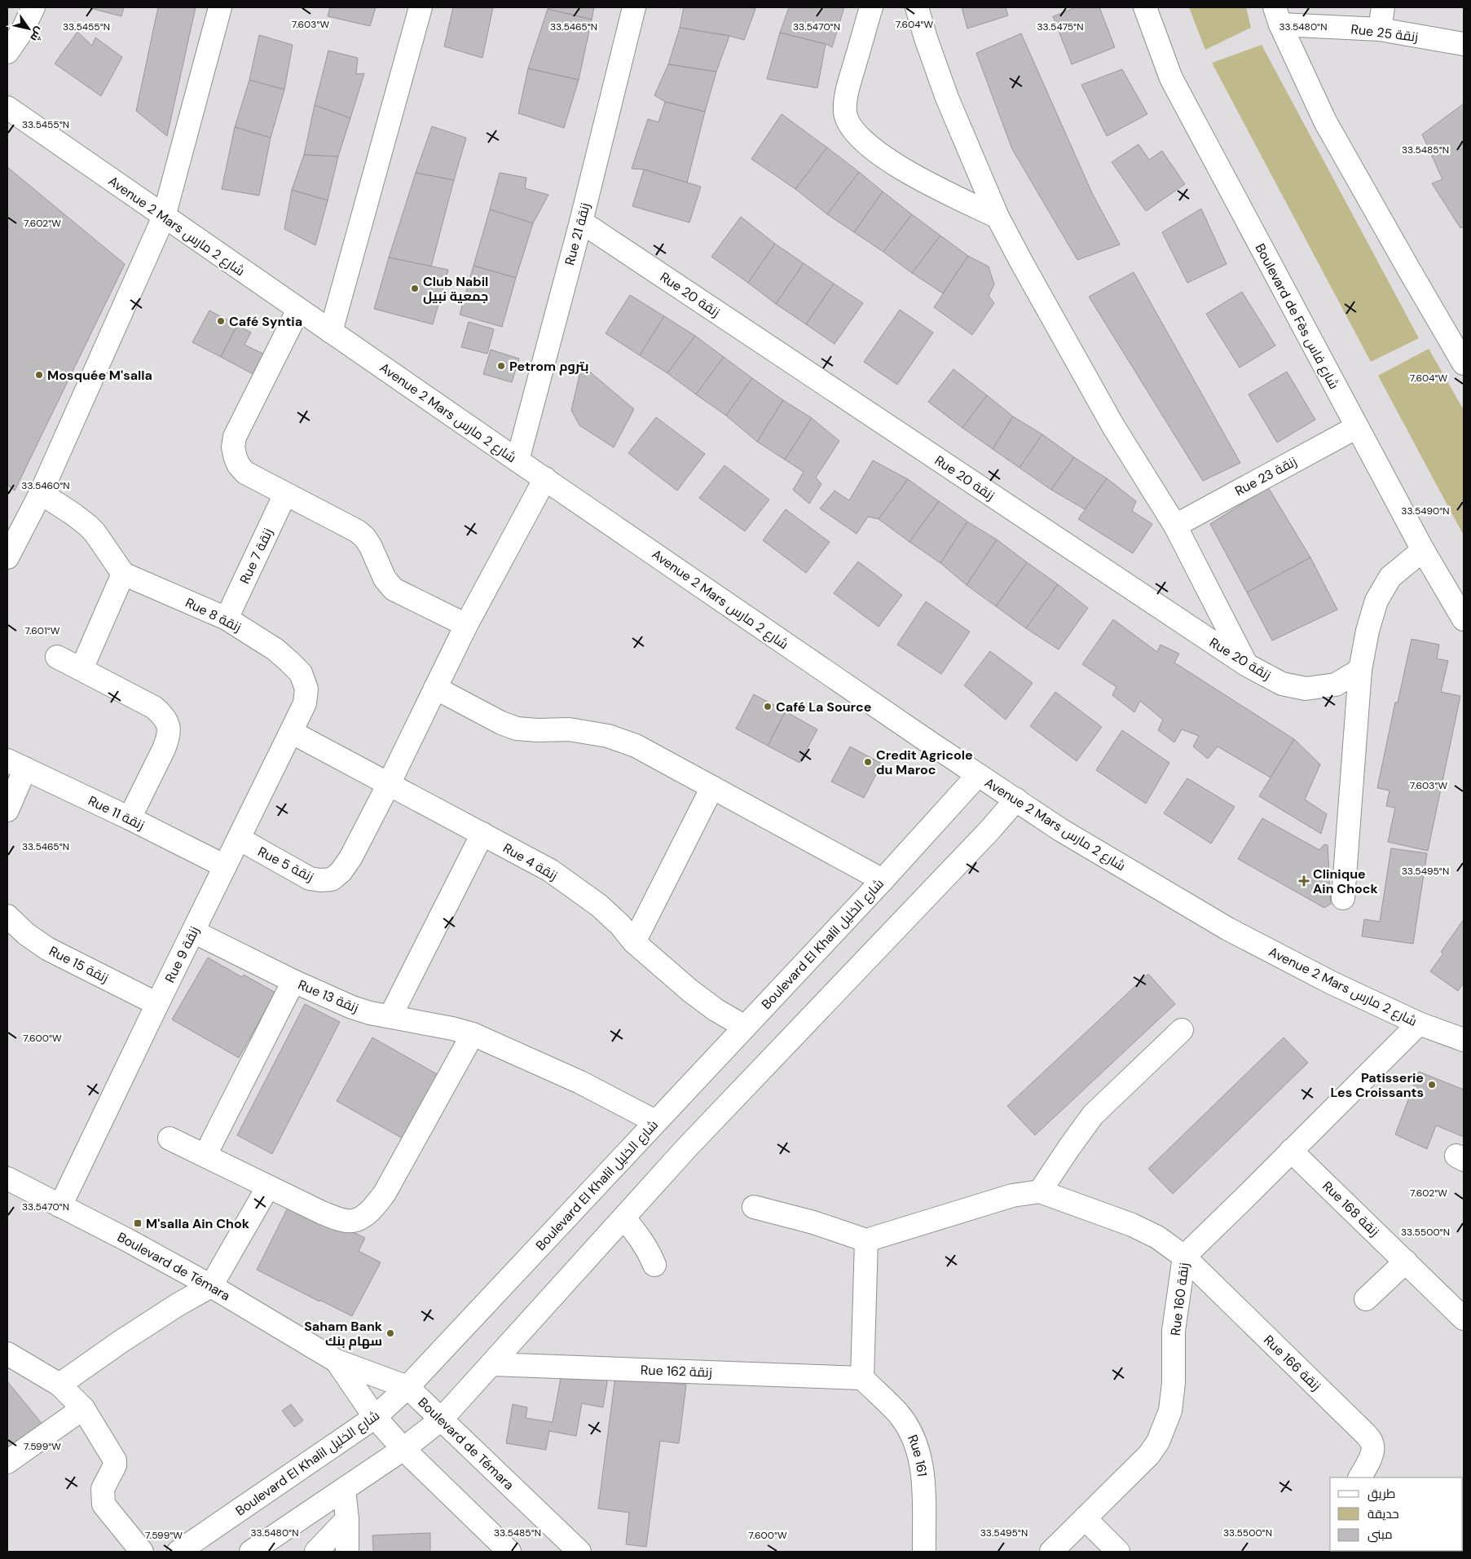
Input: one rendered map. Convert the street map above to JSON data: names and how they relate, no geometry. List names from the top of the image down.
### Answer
{
  "streets": {
    "street": [
      "Rue 25 زنقة",
      "Avenue 2 Mars شارع 2 مارس",
      "Rue 21 زنقة",
      "Rue 20 زنقة",
      "Boulevard de Fès شارع فاس",
      "Rue 23 زنقة",
      "Rue 7 زنقة",
      "Rue 8 زنقة",
      "Rue 11 زنقة",
      "Rue 4 زنقة",
      "Rue 5 زنقة",
      "Boulevard El Khalil شارع الخليل",
      "Rue 9 زنقة",
      "Rue 15 زنقة",
      "Rue 13 زنقة",
      "Rue 168 زنقة",
      "Boulevard de Témara",
      "Rue 160 زنقة",
      "Rue 166 زنقة",
      "Rue 162 زنقة",
      "Rue 161"
    ]
  },
  "crossings": [
    ["Avenue 2 Mars شارع 2 مارس", "Rue 21 زنقة"],
    ["Avenue 2 Mars شارع 2 مارس", "Rue 5 زنقة"],
    ["Avenue 2 Mars شارع 2 مارس", "Boulevard El Khalil شارع الخليل"],
    ["Avenue 2 Mars شارع 2 مارس", "Rue 160 زنقة"],
    ["Rue 21 زنقة", "Rue 20 زنقة"],
    ["Boulevard de Fès شارع فاس", "Rue 23 زنقة"],
    ["Rue 7 زنقة", "Rue 8 زنقة"],
    ["Rue 8 زنقة", "Rue 9 زنقة"],
    ["Rue 11 زنقة", "Rue 9 زنقة"],
    ["Rue 4 زنقة", "Rue 5 زنقة"],
    ["Rue 4 زنقة", "Boulevard El Khalil شارع الخليل"],
    ["Rue 4 زنقة", "Rue 9 زنقة"],
    ["Rue 5 زنقة", "Rue 9 زنقة"],
    ["Boulevard El Khalil شارع الخليل", "Rue 13 زنقة"],
    ["Boulevard El Khalil شارع الخليل", "Boulevard de Témara"],
    ["Rue 9 زنقة", "Rue 15 زنقة"],
    ["Rue 9 زنقة", "Rue 13 زنقة"],
    ["Rue 9 زنقة", "Boulevard de Témara"],
    ["Rue 168 زنقة", "Rue 160 زنقة"],
    ["Rue 160 زنقة", "Rue 166 زنقة"],
    ["Rue 162 زنقة", "Rue 161"]
  ],
  "places": {
    "other": [
      "Club Nabil جمعية نبيل",
      "Café Syntia",
      "Petrom بتروم",
      "Mosquée M'salla",
      "Café La Source",
      "Credit Agricole du Maroc",
      "Patisserie Les Croissants",
      "Saham Bank سهام بنك"
    ],
    "health": ["Clinique Ain Chock"],
    "transit": ["M'salla Ain Chok"]
  },
  "legend": ["طريق", "حديقة", "مبنى"],
  "north": "bottom right",
  "coordinates": [
    "7.603°W",
    "7.604°W",
    "33.5455°N",
    "33.5465°N",
    "33.5470°N",
    "33.5475°N",
    "33.5480°N",
    "33.5485°N",
    "7.602°W",
    "33.5460°N",
    "33.5490°N",
    "7.601°W",
    "33.5495°N",
    "7.600°W",
    "33.5500°N",
    "7.599°W"
  ]
}
